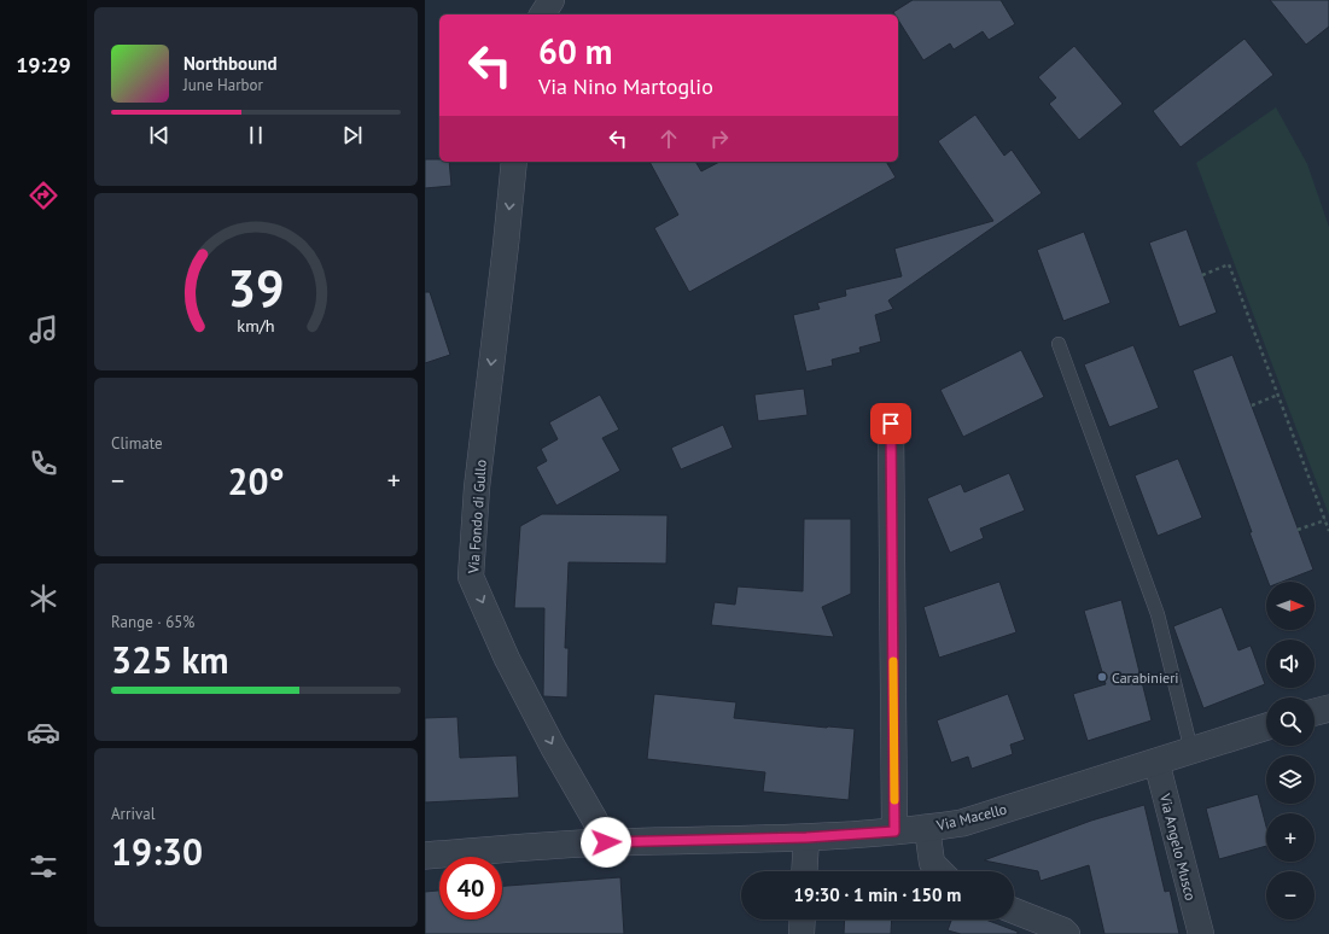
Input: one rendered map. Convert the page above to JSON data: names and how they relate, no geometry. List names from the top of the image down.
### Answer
{
  "streets": {
    "street": ["Via Fondo di Gullo", "Via Macello", "Via Angelo Musco"]
  },
  "crossings": [
    ["Via Fondo di Gullo", "Via Macello"],
    ["Via Macello", "Via Angelo Musco"]
  ],
  "one_way": ["Via Fondo di Gullo"],
  "places": ["Carabinieri"],
  "north": "right",
  "page": {
    "tabs": "19:29",
    "turn": ["60 m", "Via Nino Martoglio"],
    "song": ["Northbound", "June Harbor"],
    "tile": [
      "Climate",
      ["Range · 65%", "325 km"],
      ["Arrival", "19:30"]
    ],
    "heat": ["−", "20°", "+"],
    "map_buttons": ["+", "−"],
    "limit": "40",
    "trip": "19:30 · 1 min · 150 m",
    "gauge": ["39", "km/h"]
  }
}
